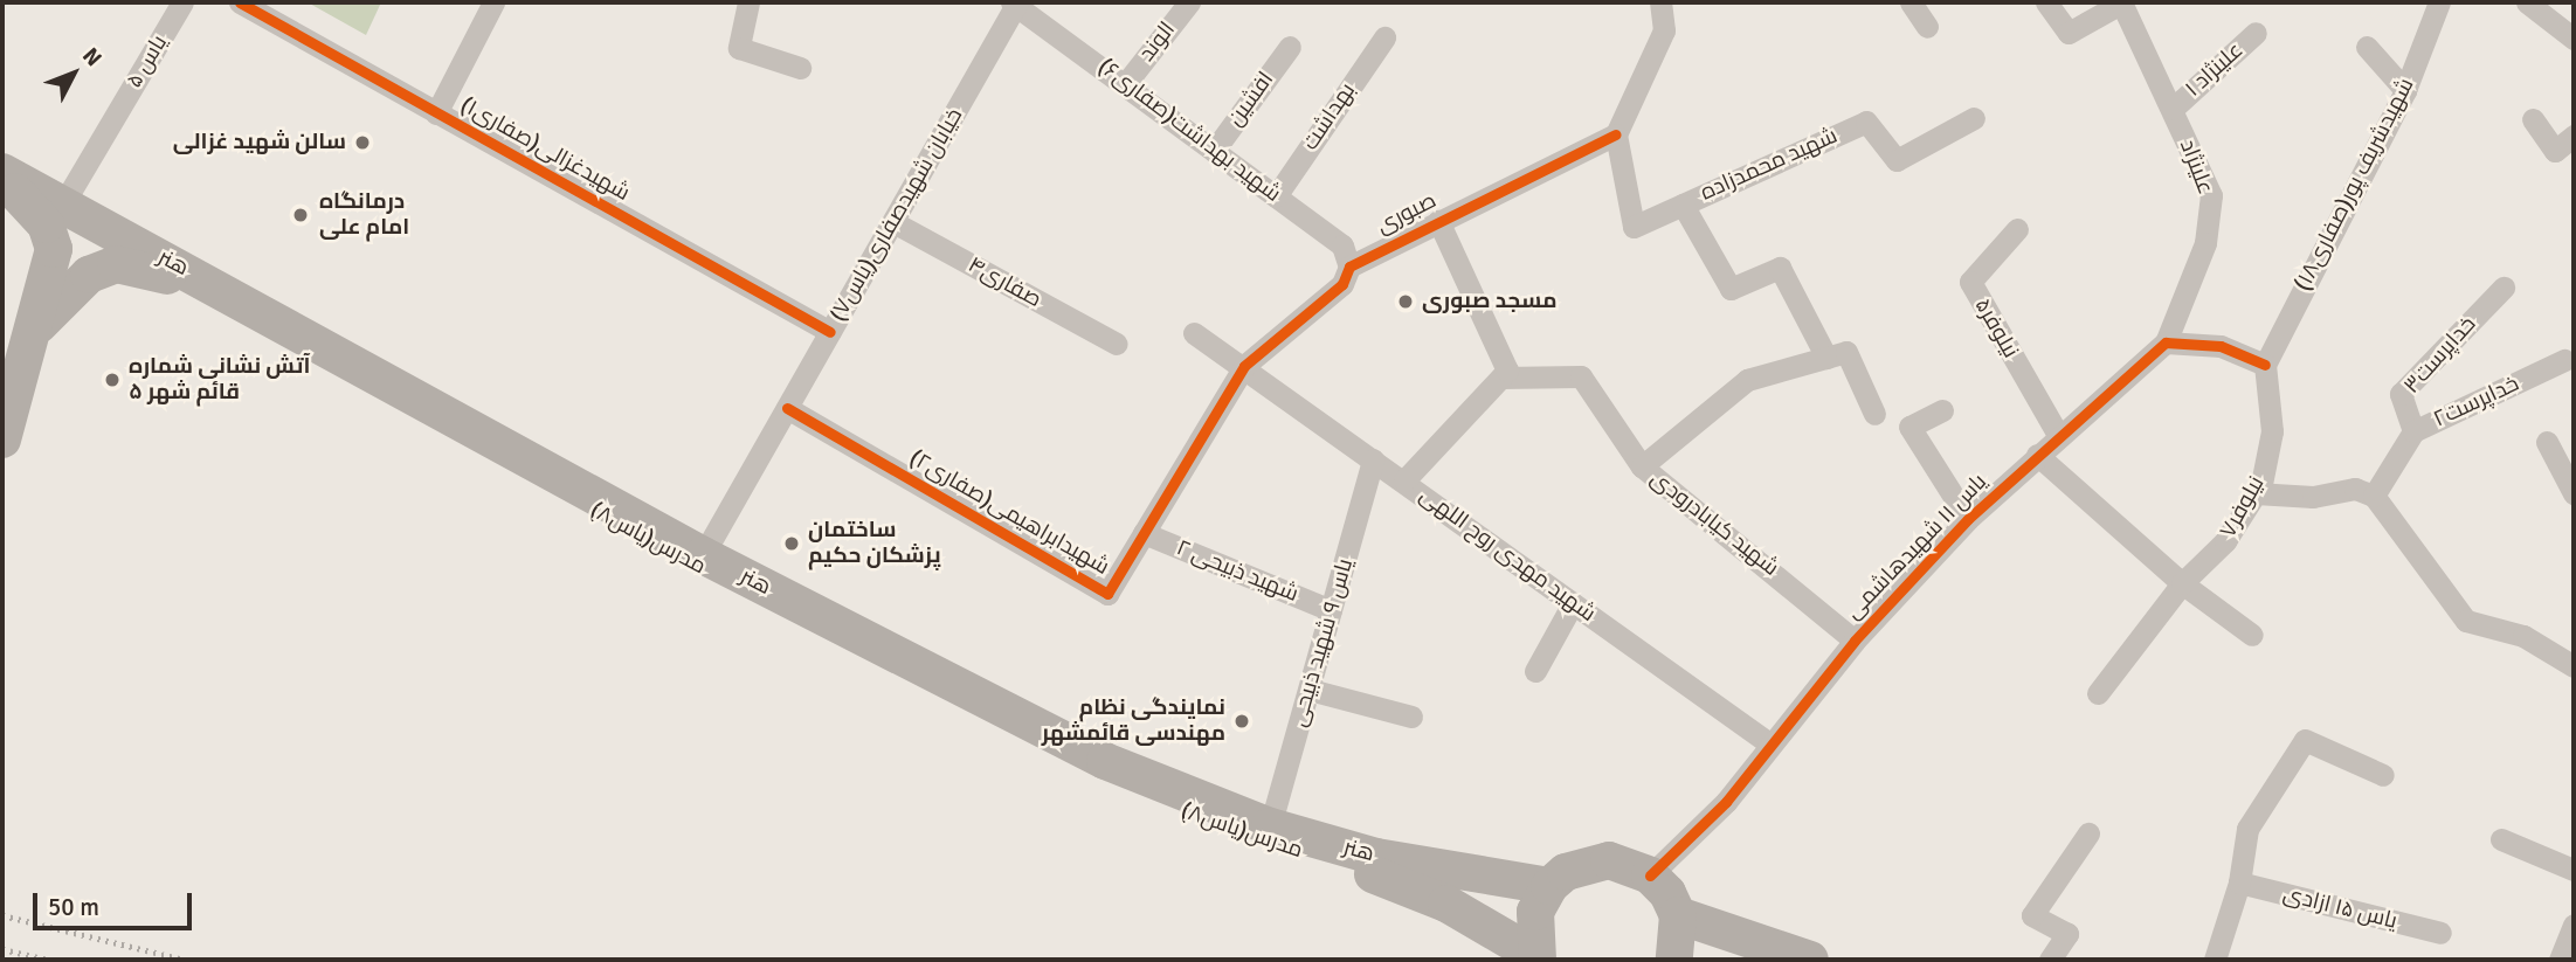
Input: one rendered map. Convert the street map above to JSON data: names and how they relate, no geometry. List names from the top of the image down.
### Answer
{
  "streets": {
    "main road": ["هنر", "مدرس(یاس۸)"],
    "street": [
      "الوند",
      "یاس ۵",
      "علینژاد ۱",
      "افشین",
      "بهداشت",
      "شهید بهداشت(صفاری۶)",
      "شهیدغزالی(صفاری۱)",
      "شهید محمدزاده",
      "علینژاد",
      "شهیدشریف پور(صفاری۱۸)",
      "صبوری",
      "خیابان شهیدصفاری(یاس۷)",
      "صفاری۴",
      "نیلوفر۵",
      "خداپرست۳",
      "خداپرست۲",
      "نیلوفر۷",
      "شهیدابراهیمی(صفاری۲)",
      "شهید کیابادرودی",
      "یاس ۱۱ شهیدهاشمی",
      "شهید مهدی روح اللهی",
      "شهید ذبیحی ۲",
      "یاس ۹ شهید ذبیحی",
      "یاس ۱۵ ازادی"
    ]
  },
  "crossings": [
    ["الوند", "شهید بهداشت(صفاری۶)"],
    ["یاس ۵", "هنر"],
    ["علینژاد ۱", "علینژاد"],
    ["افشین", "شهید بهداشت(صفاری۶)"],
    ["بهداشت", "شهید بهداشت(صفاری۶)"],
    ["شهید بهداشت(صفاری۶)", "صبوری"],
    ["شهید بهداشت(صفاری۶)", "خیابان شهیدصفاری(یاس۷)"],
    ["شهیدغزالی(صفاری۱)", "خیابان شهیدصفاری(یاس۷)"],
    ["شهید محمدزاده", "صبوری"],
    ["علینژاد", "یاس ۱۱ شهیدهاشمی"],
    ["شهیدشریف پور(صفاری۱۸)", "نیلوفر۷"],
    ["صبوری", "شهیدابراهیمی(صفاری۲)"],
    ["صبوری", "شهید مهدی روح اللهی"],
    ["خیابان شهیدصفاری(یاس۷)", "هنر"],
    ["خیابان شهیدصفاری(یاس۷)", "صفاری۴"],
    ["خیابان شهیدصفاری(یاس۷)", "شهیدابراهیمی(صفاری۲)"],
    ["هنر", "مدرس(یاس۸)"],
    ["هنر", "یاس ۹ شهید ذبیحی"],
    ["نیلوفر۵", "یاس ۱۱ شهیدهاشمی"],
    ["خداپرست۳", "خداپرست۲"],
    ["شهیدابراهیمی(صفاری۲)", "شهید مهدی روح اللهی"],
    ["شهیدابراهیمی(صفاری۲)", "شهید ذبیحی ۲"],
    ["شهید کیابادرودی", "یاس ۱۱ شهیدهاشمی"],
    ["یاس ۱۱ شهیدهاشمی", "شهید مهدی روح اللهی"],
    ["شهید مهدی روح اللهی", "یاس ۹ شهید ذبیحی"],
    ["شهید ذبیحی ۲", "یاس ۹ شهید ذبیحی"]
  ],
  "places": [
    "سالن شهید غزالی",
    "درمانگاه امام علی",
    "مسجد صبوری",
    "آتش نشانی شماره ۵ قائم شهر",
    "ساختمان پزشکان حکیم",
    "نمایندگی نظام مهندسی قائمشهر"
  ],
  "scale_bar": "50 m",
  "north": "top right"
}
